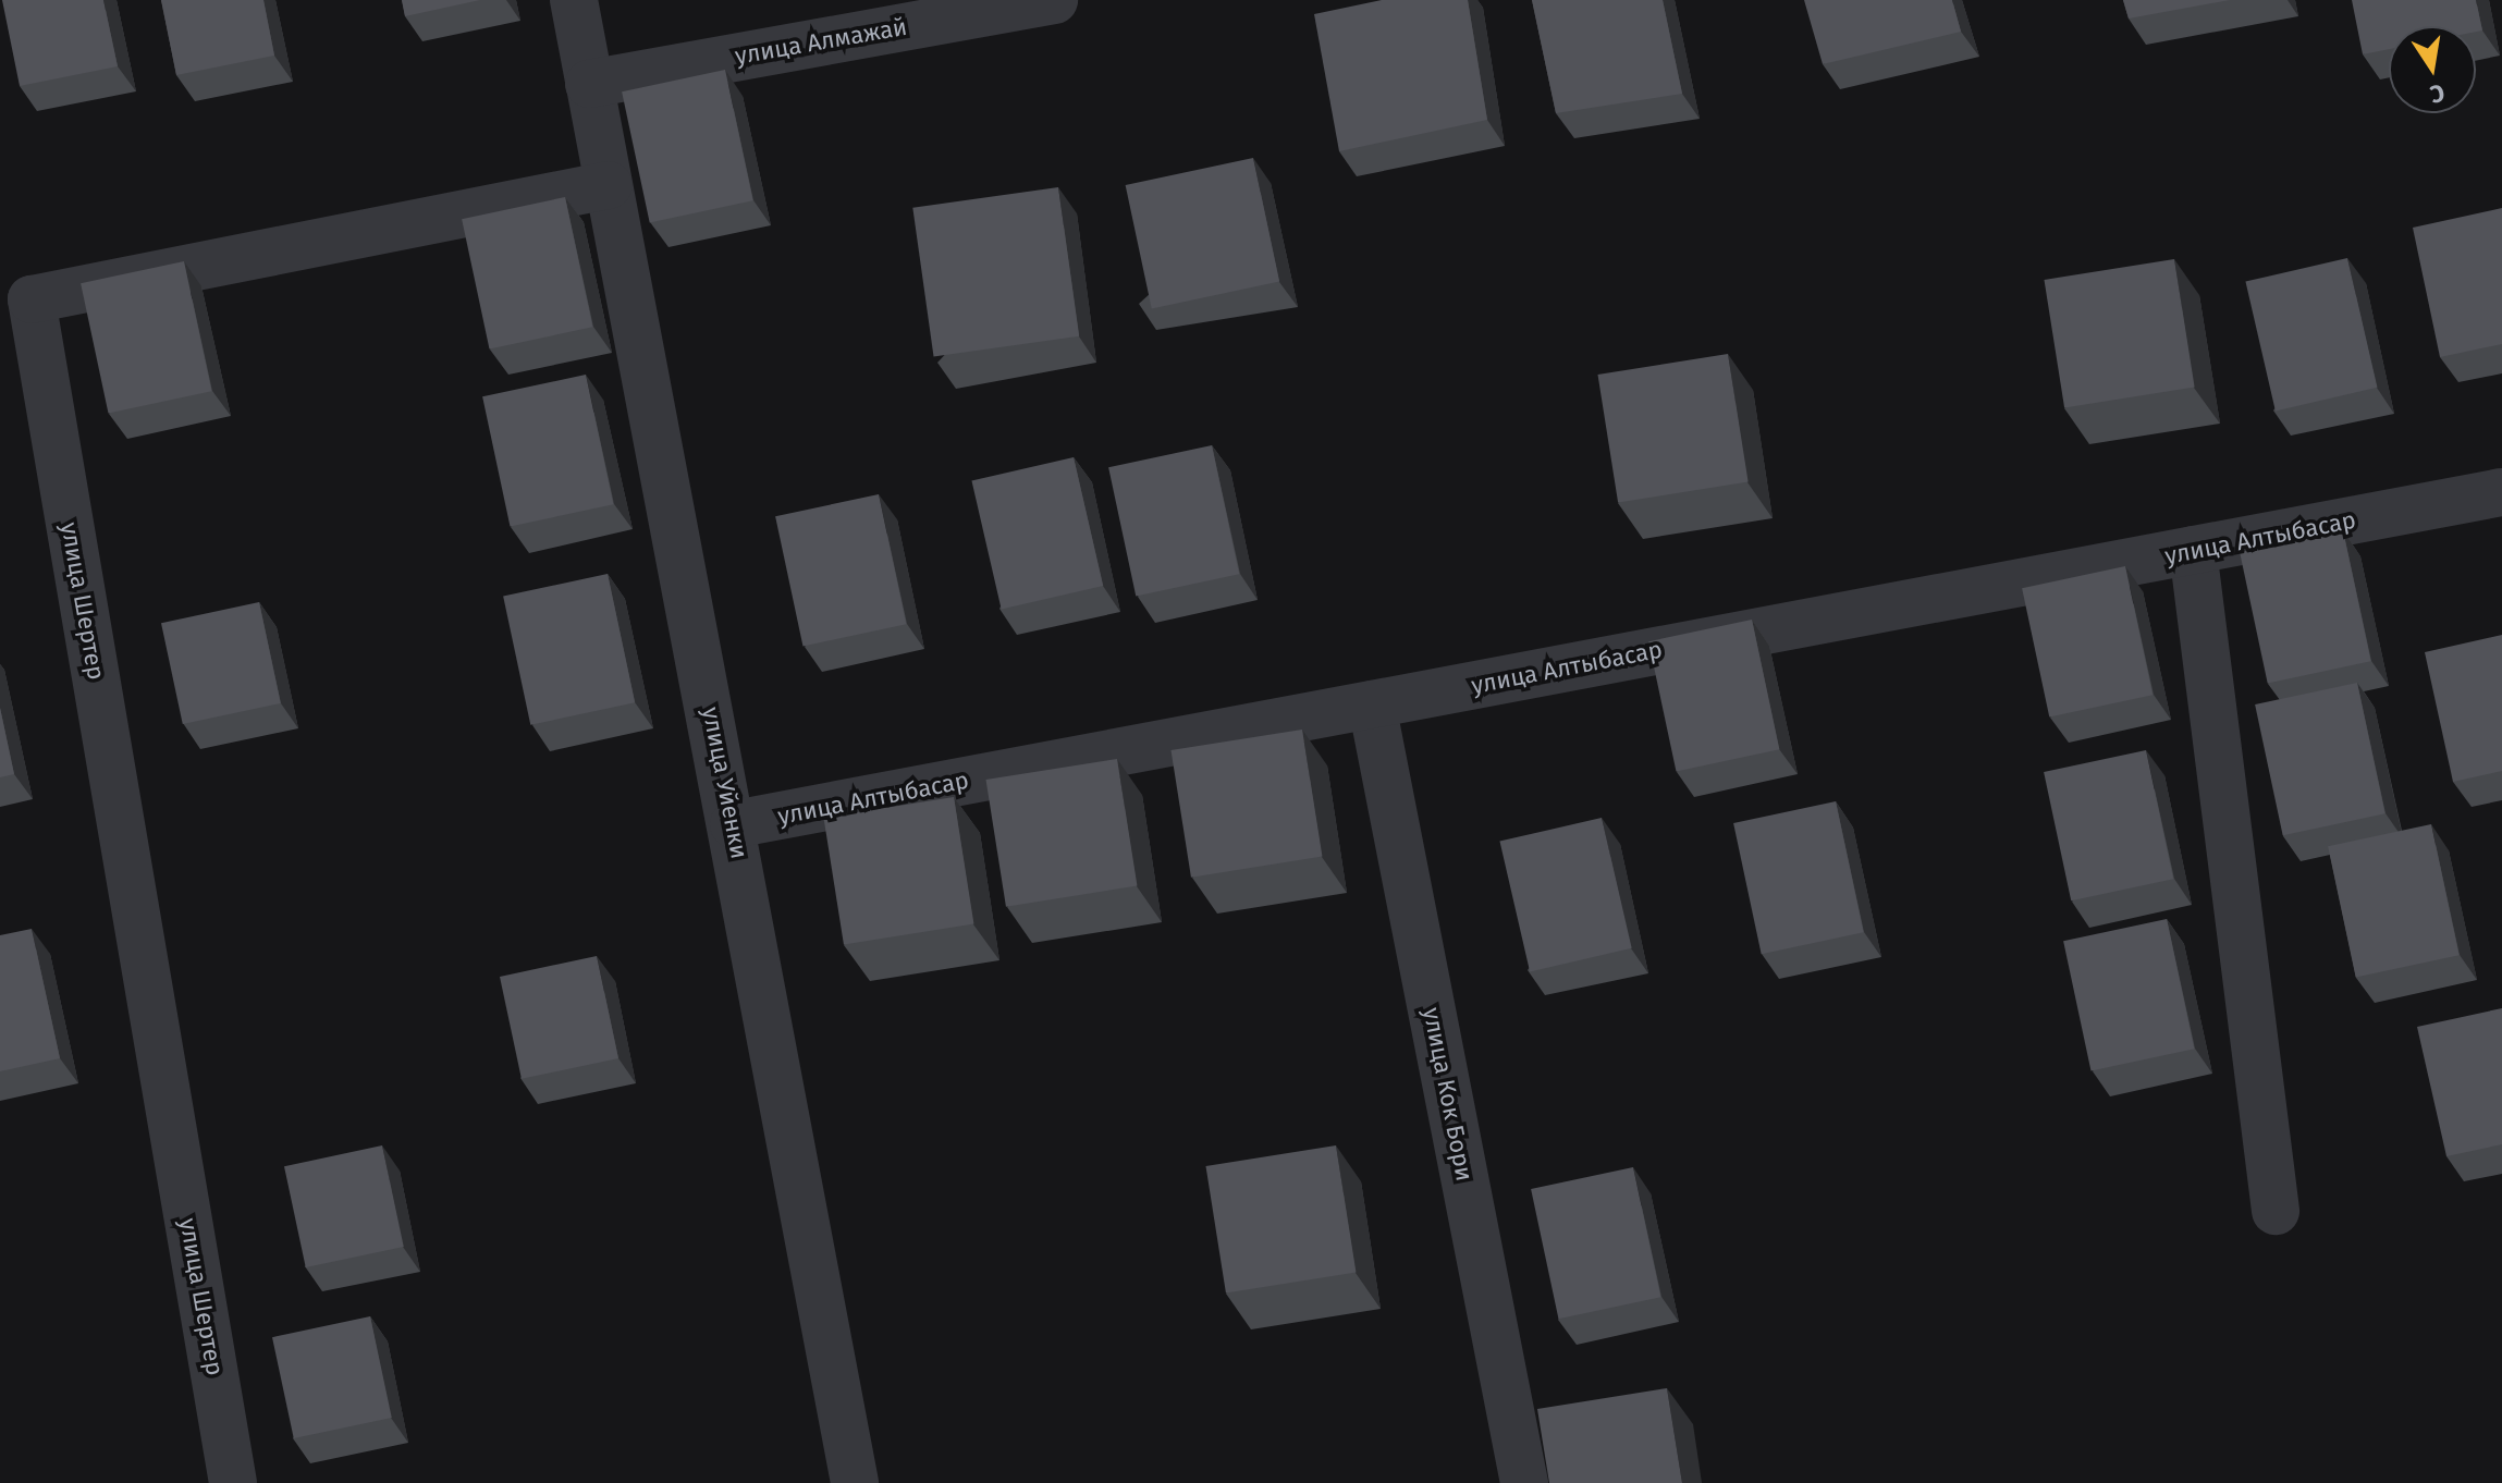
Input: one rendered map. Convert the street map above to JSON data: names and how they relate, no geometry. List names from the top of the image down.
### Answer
{
  "streets": {
    "street": [
      "улица Алмажай",
      "улица Алтыбасар",
      "улица Шертер",
      "улица Уйенки",
      "улица Кок Бори"
    ]
  },
  "crossings": [
    ["улица Алмажай", "улица Уйенки"],
    ["улица Алтыбасар", "улица Уйенки"],
    ["улица Алтыбасар", "улица Кок Бори"],
    ["улица Шертер", "улица Уйенки"]
  ],
  "north": "bottom"
}
